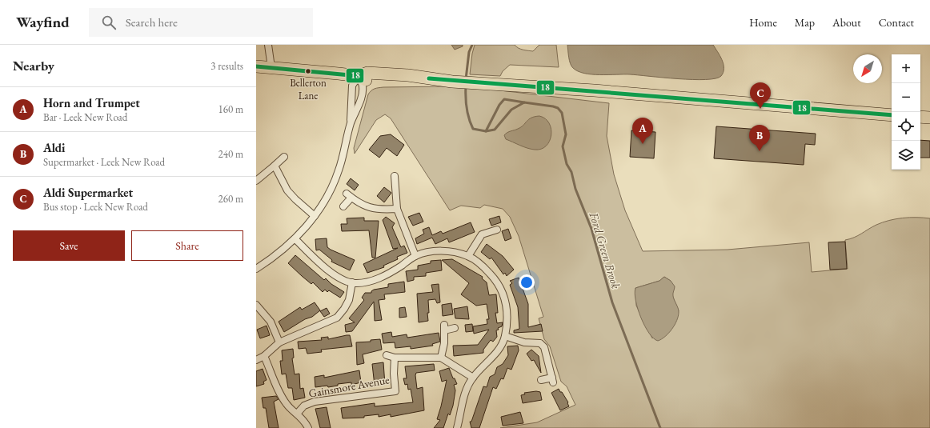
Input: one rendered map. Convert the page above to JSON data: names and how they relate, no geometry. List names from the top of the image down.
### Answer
{
  "streets": {
    "street": ["Gainsmore Avenue"]
  },
  "water": ["Ford Green Brook"],
  "places": ["Bellerton Lane"],
  "lines": ["transit line 18"],
  "north": "bottom left",
  "page": {
    "header": "Wayfind",
    "search": "Search here",
    "nav": [
      "Home",
      "Map",
      "About",
      "Contact"
    ],
    "heading": ["Nearby", "3 results"],
    "map_buttons": ["+", "−"],
    "pins": ["C", "A", "B"],
    "list": [
      {
        "mark": "A",
        "name": "Horn and Trumpet",
        "note": "Bar · Leek New Road",
        "value": "160 m"
      },
      {
        "mark": "B",
        "name": "Aldi",
        "note": "Supermarket · Leek New Road",
        "value": "240 m"
      },
      {
        "mark": "C",
        "name": "Aldi Supermarket",
        "note": "Bus stop · Leek New Road",
        "value": "260 m"
      }
    ],
    "buttons": ["Save", "Share"]
  }
}
